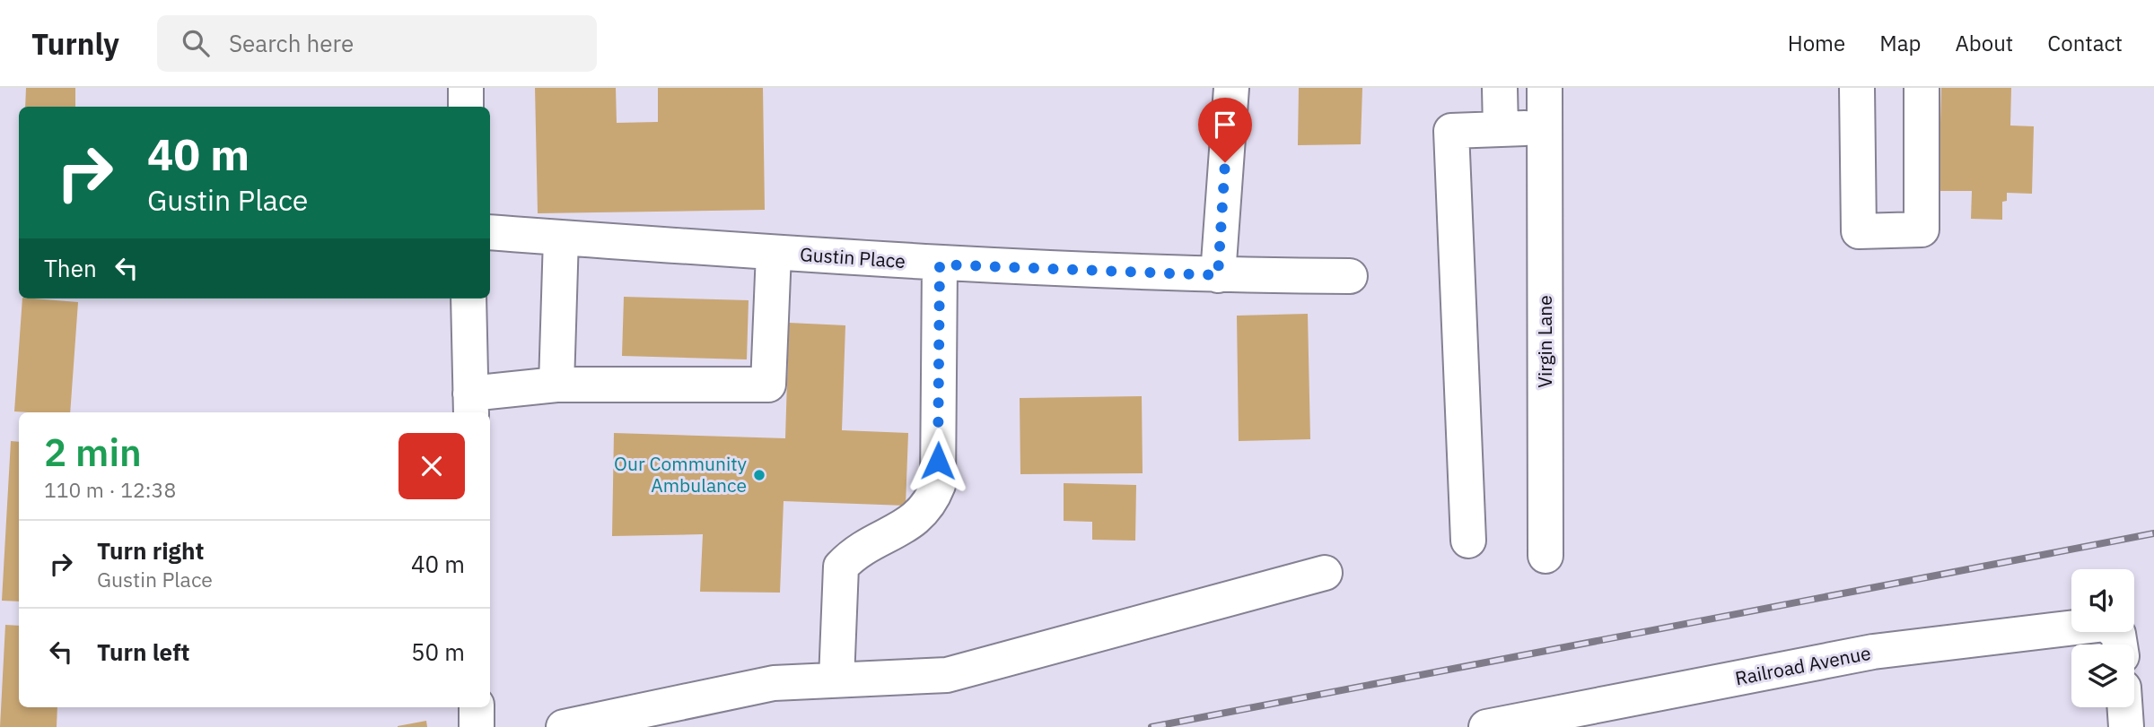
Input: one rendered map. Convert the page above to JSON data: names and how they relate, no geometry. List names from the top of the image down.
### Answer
{
  "streets": {
    "street": ["Gustin Place", "Virgin Lane", "Railroad Avenue"]
  },
  "places": ["Our Community Ambulance"],
  "page": {
    "header": "Turnly",
    "search": "Search here",
    "nav": [
      "Home",
      "Map",
      "About",
      "Contact"
    ],
    "turn": ["40 m", "Gustin Place"],
    "then": "Then",
    "heading": ["2 min", "110 m · 12:38"],
    "list": [
      {
        "name": "Turn right",
        "note": "Gustin Place",
        "value": "40 m"
      },
      {
        "name": "Turn left",
        "value": "50 m"
      }
    ]
  }
}
